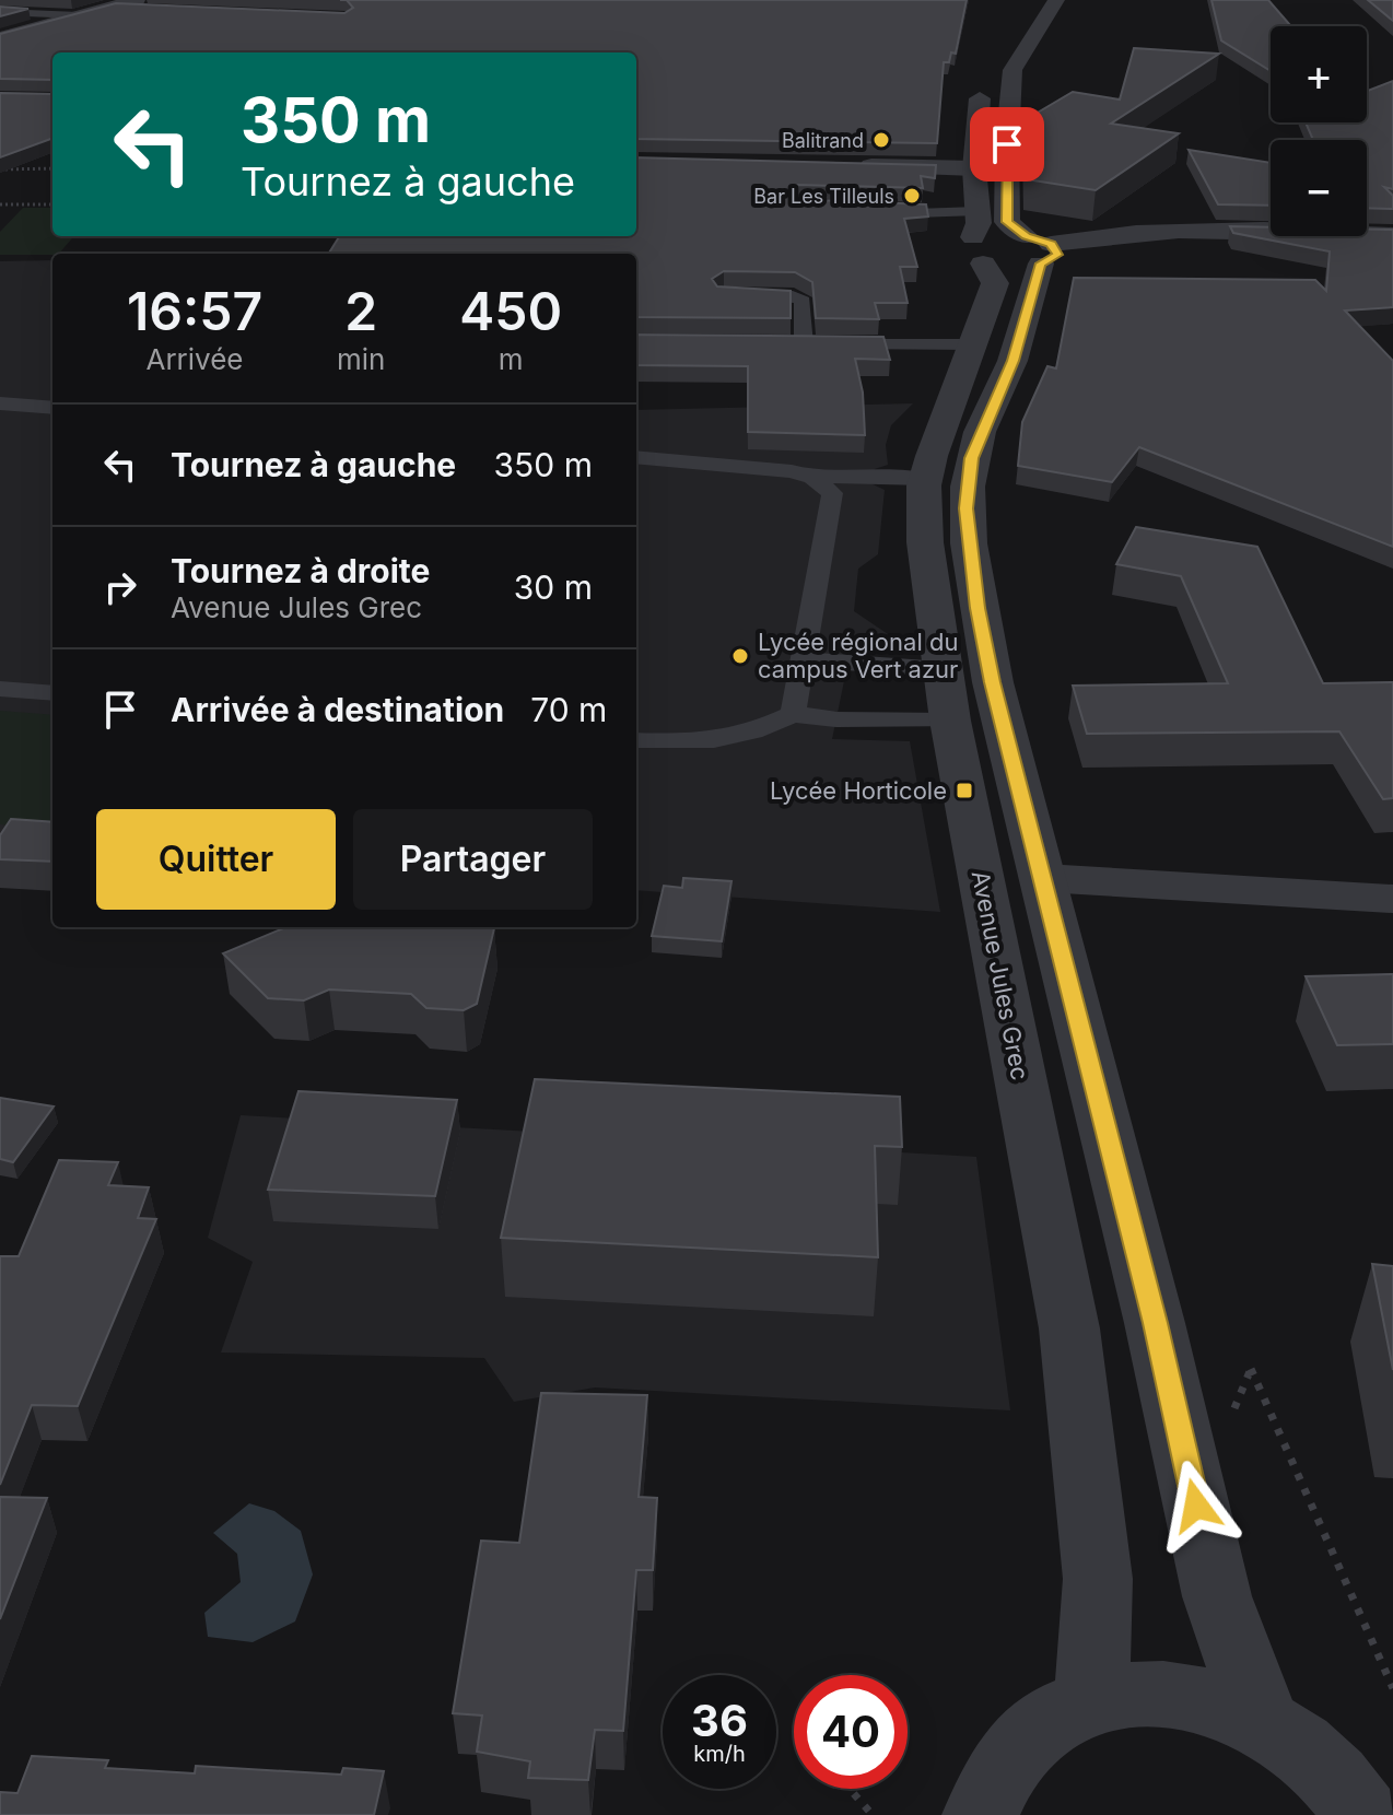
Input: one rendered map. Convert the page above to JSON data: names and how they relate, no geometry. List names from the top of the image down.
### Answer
{
  "streets": {
    "street": ["Avenue Jules Grec"]
  },
  "places": {
    "other": ["Balitrand", "Bar Les Tilleuls", "Lycée régional du campus Vert azur"],
    "transit": ["Lycée Horticole"]
  },
  "page": {
    "map_buttons": ["+", "−"],
    "turn": ["350 m", "Tournez à gauche"],
    "eta": [
      "16:57",
      "Arrivée",
      "2",
      "min",
      "450",
      "m"
    ],
    "list": [
      {
        "name": "Tournez à gauche",
        "value": "350 m"
      },
      {
        "name": "Tournez à droite",
        "note": "Avenue Jules Grec",
        "value": "30 m"
      },
      {
        "name": "Arrivée à destination",
        "value": "70 m"
      }
    ],
    "buttons": ["Quitter", "Partager"],
    "speed": "36 km/h",
    "limit": "40"
  }
}
